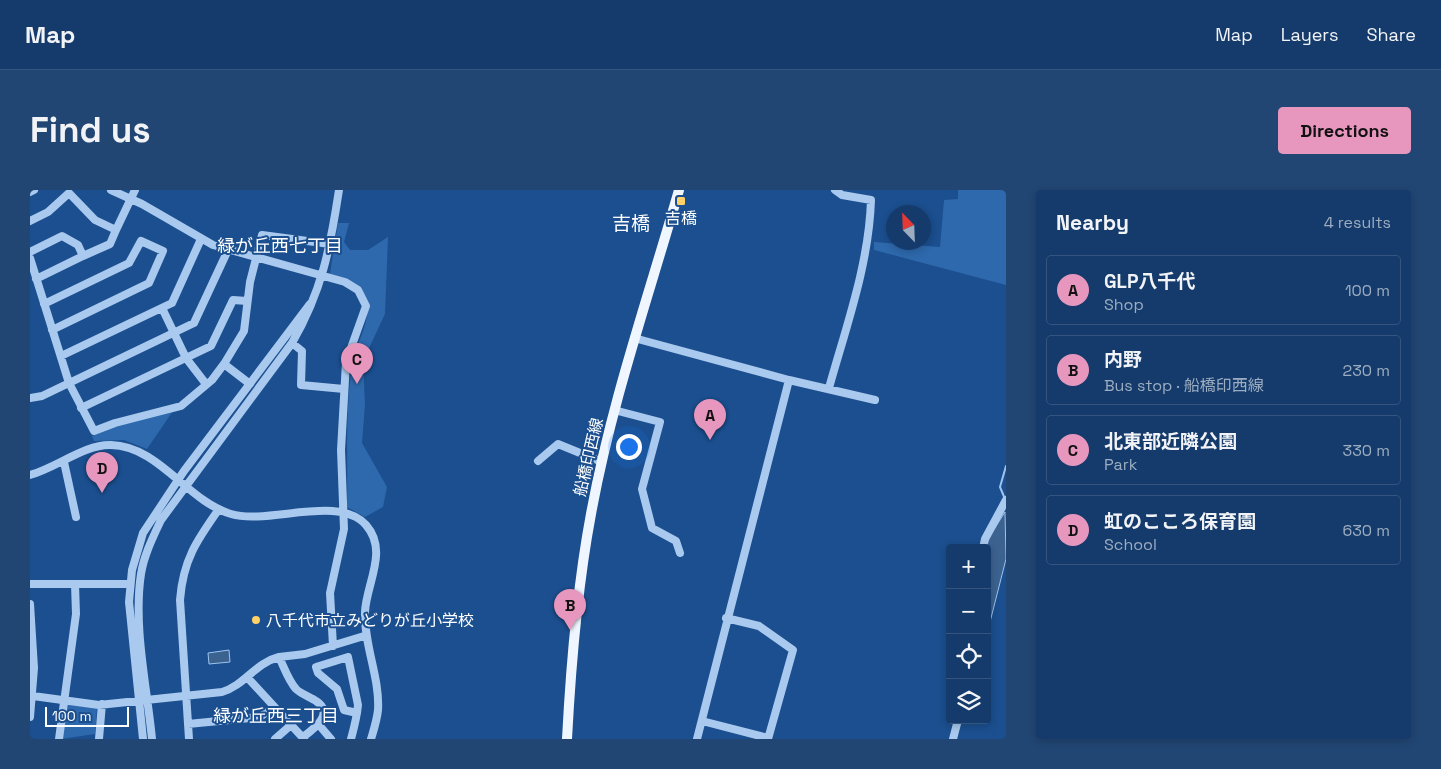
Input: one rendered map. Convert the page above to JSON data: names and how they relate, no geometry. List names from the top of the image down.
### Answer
{
  "streets": {
    "main road": ["船橋印西線"]
  },
  "districts": ["吉橋", "緑が丘西七丁目", "緑が丘西三丁目"],
  "places": {
    "transit": ["吉橋"],
    "other": ["八千代市立みどりが丘小学校"]
  },
  "scale_bar": "100 m",
  "north": "top left",
  "page": {
    "header": "Map",
    "nav": ["Map", "Layers", "Share"],
    "buttons": "Directions",
    "title": "Find us",
    "heading": ["Nearby", "4 results"],
    "list": [
      {
        "mark": "A",
        "name": "GLP八千代",
        "note": "Shop",
        "value": "100 m"
      },
      {
        "mark": "B",
        "name": "内野",
        "note": "Bus stop · 船橋印西線",
        "value": "230 m"
      },
      {
        "mark": "C",
        "name": "北東部近隣公園",
        "note": "Park",
        "value": "330 m"
      },
      {
        "mark": "D",
        "name": "虹のこころ保育園",
        "note": "School",
        "value": "630 m"
      }
    ],
    "pins": [
      "C",
      "A",
      "D",
      "B"
    ],
    "map_buttons": ["+", "−"],
    "scale": "100 m"
  }
}
